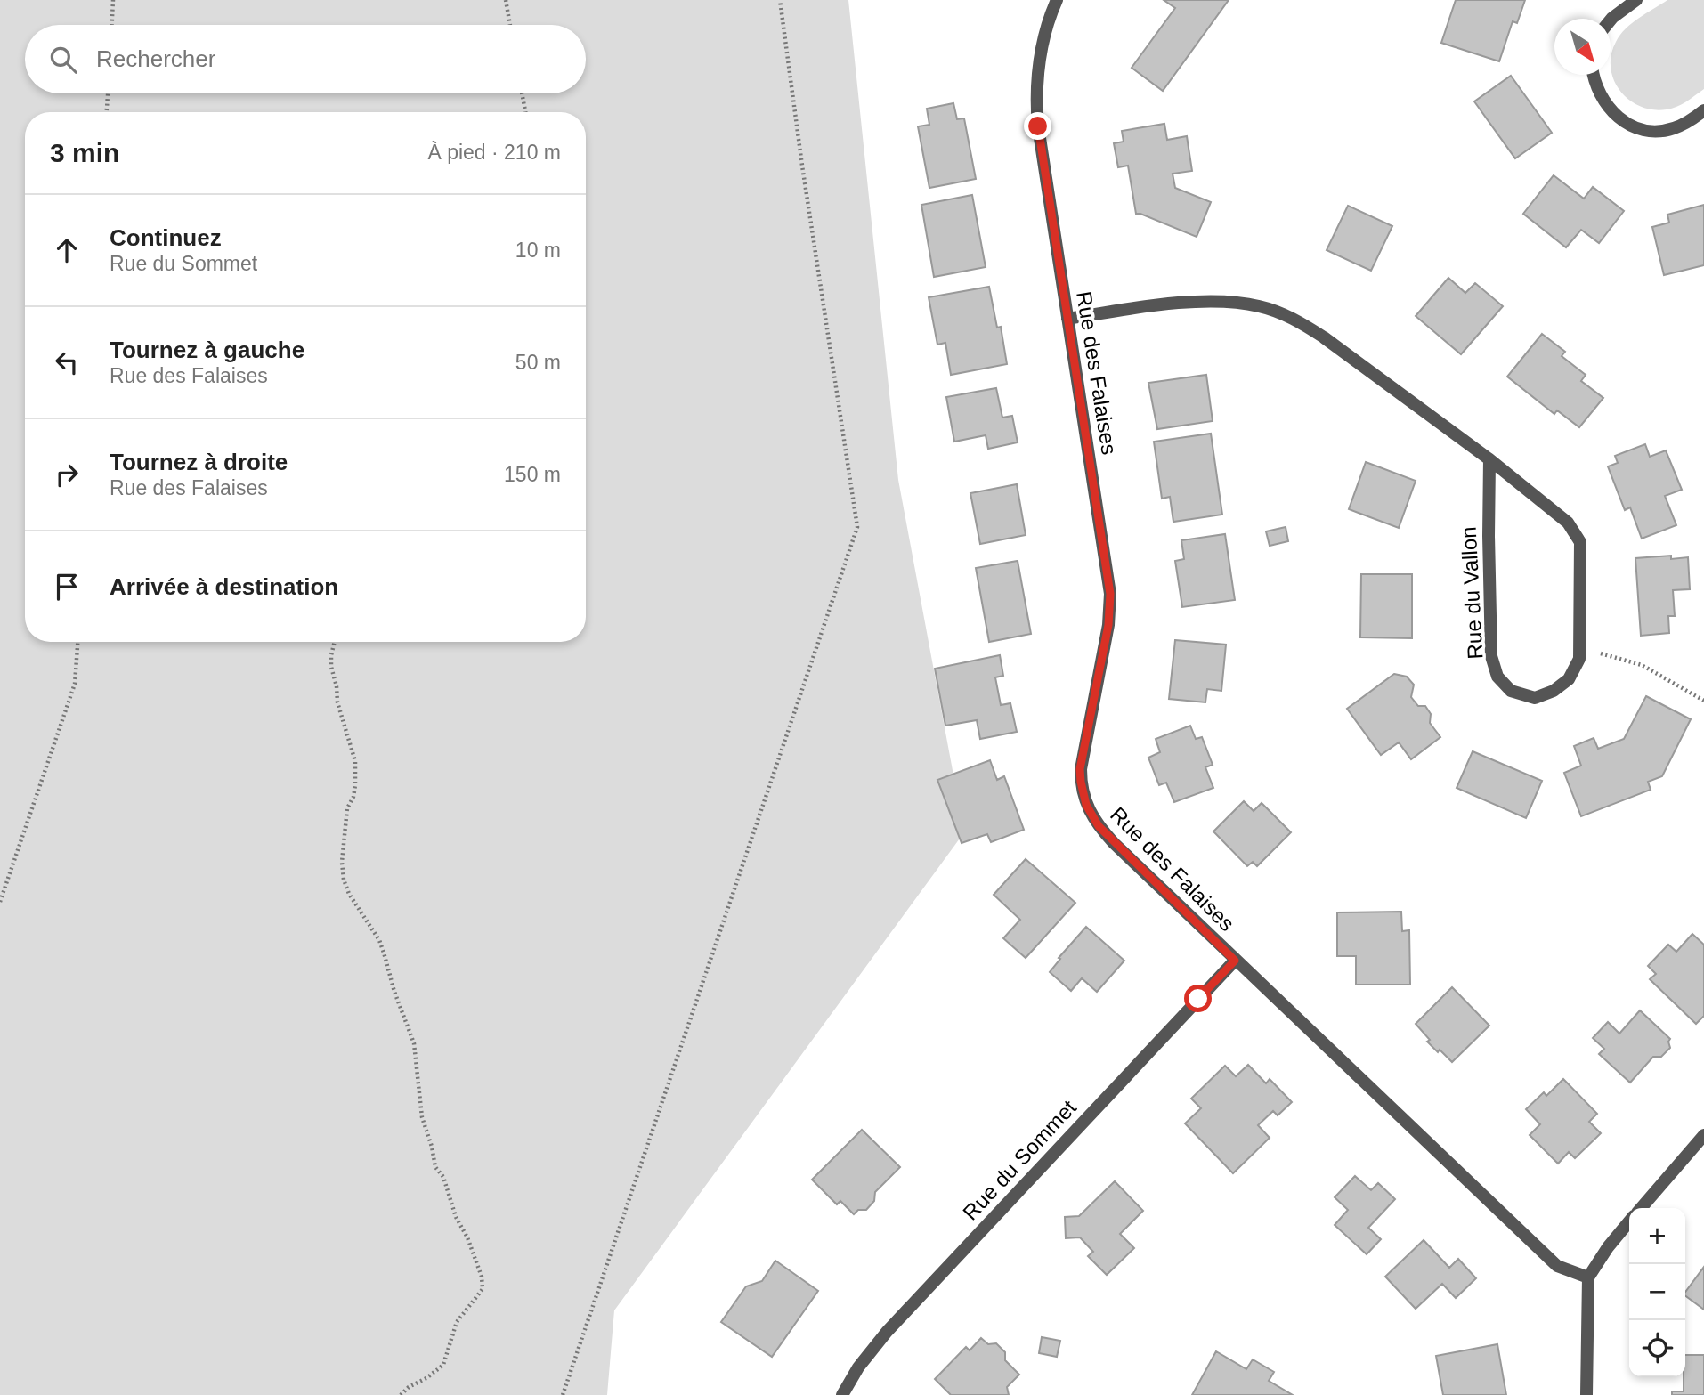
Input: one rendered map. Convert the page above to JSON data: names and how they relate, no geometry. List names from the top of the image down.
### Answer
{
  "streets": {
    "street": ["Rue des Falaises", "Rue du Vallon", "Rue du Sommet"]
  },
  "crossings": [
    ["Rue des Falaises", "Rue du Vallon"],
    ["Rue des Falaises", "Rue du Sommet"]
  ],
  "north": "bottom right",
  "page": {
    "search": "Rechercher",
    "heading": ["3 min", "À pied · 210 m"],
    "list": [
      ["Continuez", "Rue du Sommet", "10 m"],
      ["Tournez à gauche", "Rue des Falaises", "50 m"],
      ["Tournez à droite", "Rue des Falaises", "150 m"],
      "Arrivée à destination"
    ],
    "map_buttons": ["+", "−"]
  }
}
